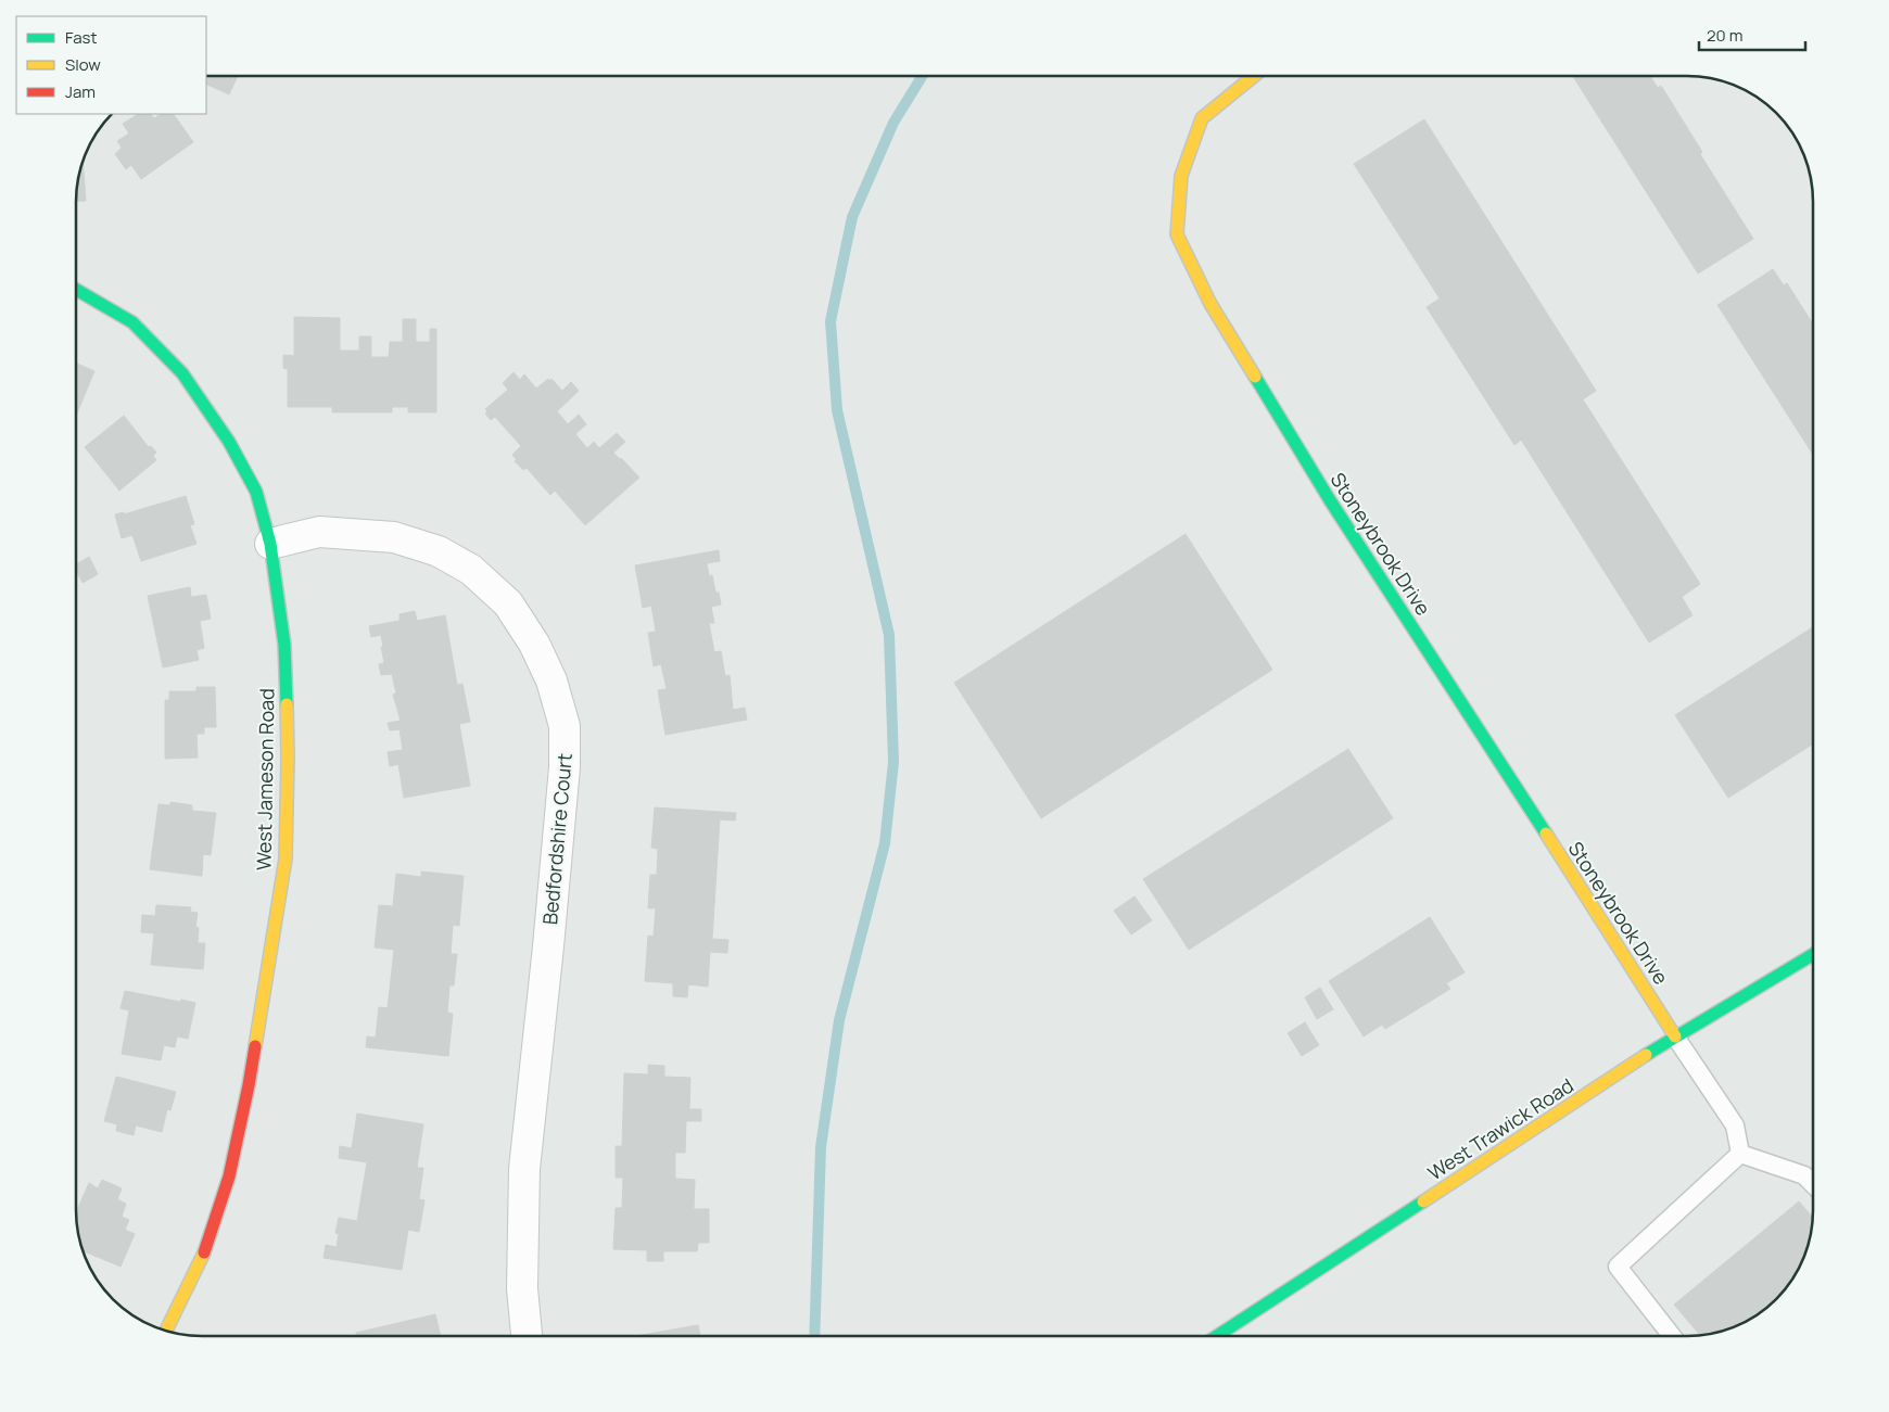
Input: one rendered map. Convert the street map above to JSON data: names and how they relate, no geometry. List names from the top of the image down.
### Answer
{
  "streets": {
    "street": [
      "Stoneybrook Drive",
      "West Jameson Road",
      "Bedfordshire Court",
      "West Trawick Road"
    ]
  },
  "crossings": [
    ["Stoneybrook Drive", "West Trawick Road"],
    ["West Jameson Road", "Bedfordshire Court"]
  ],
  "legend": ["Fast", "Slow", "Jam"],
  "scale_bar": "20 m"
}
